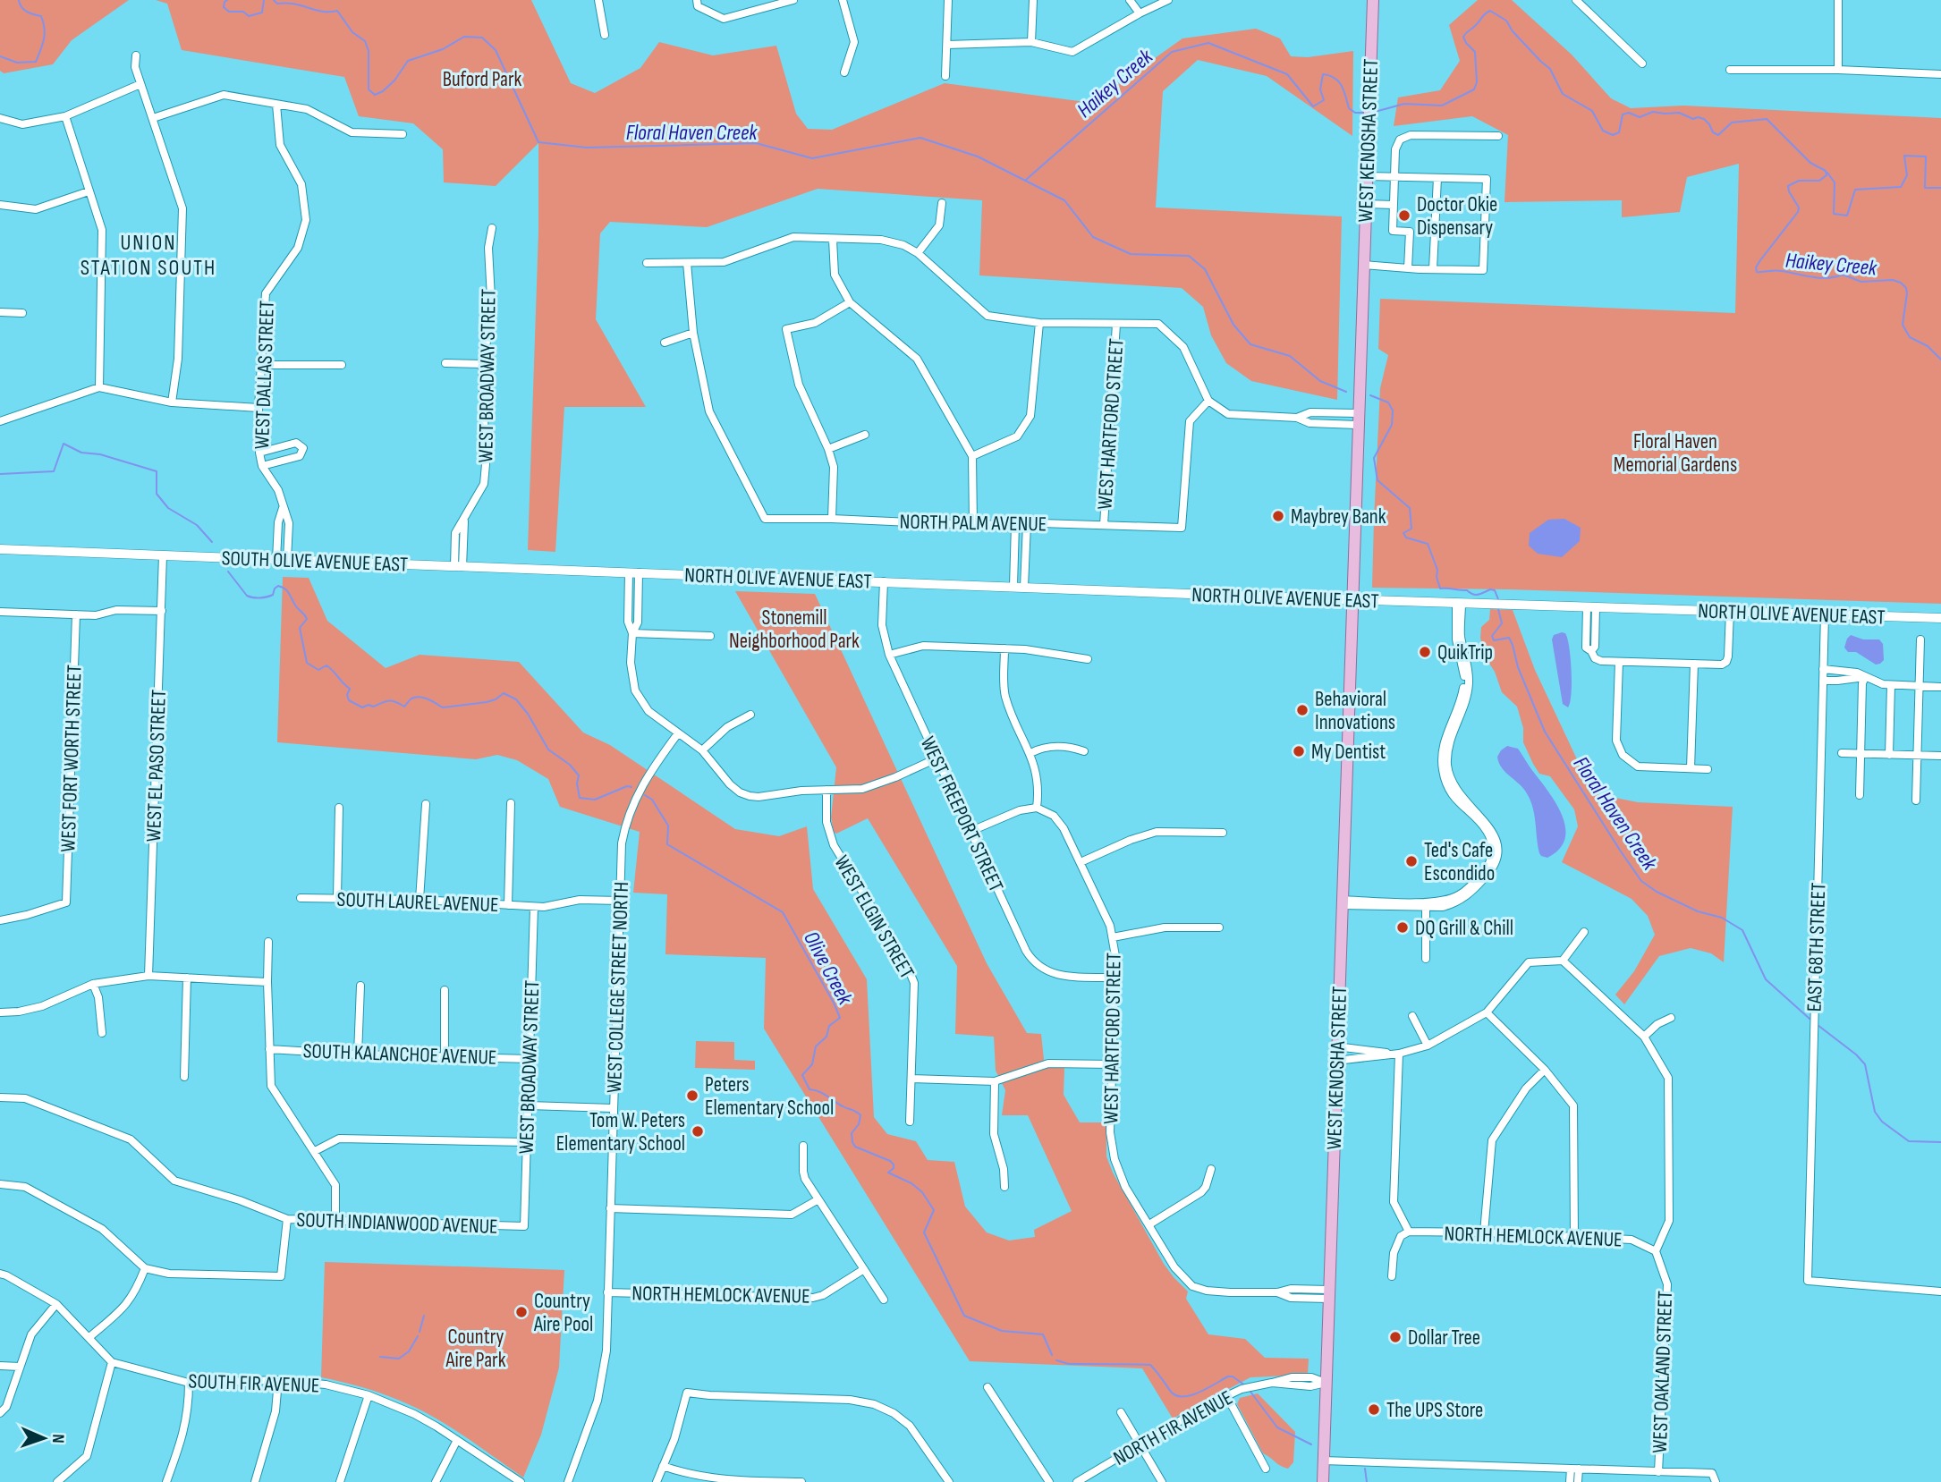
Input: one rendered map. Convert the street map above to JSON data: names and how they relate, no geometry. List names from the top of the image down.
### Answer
{
  "streets": {
    "main road": ["WEST KENOSHA STREET"],
    "street": [
      "WEST DALLAS STREET",
      "WEST BROADWAY STREET",
      "WEST HARTFORD STREET",
      "NORTH PALM AVENUE",
      "SOUTH OLIVE AVENUE EAST",
      "NORTH OLIVE AVENUE EAST",
      "WEST FORT WORTH STREET",
      "WEST EL PASO STREET",
      "WEST FREEPORT STREET",
      "SOUTH LAUREL AVENUE",
      "WEST ELGIN STREET",
      "EAST 68TH STREET",
      "WEST COLLEGE STREET NORTH",
      "SOUTH KALANCHOE AVENUE",
      "SOUTH INDIANWOOD AVENUE",
      "NORTH HEMLOCK AVENUE",
      "WEST OAKLAND STREET",
      "SOUTH FIR AVENUE",
      "NORTH FIR AVENUE"
    ]
  },
  "crossings": [
    ["WEST KENOSHA STREET", "WEST HARTFORD STREET"],
    ["WEST KENOSHA STREET", "NORTH OLIVE AVENUE EAST"],
    ["WEST KENOSHA STREET", "NORTH FIR AVENUE"],
    ["WEST DALLAS STREET", "SOUTH OLIVE AVENUE EAST"],
    ["WEST BROADWAY STREET", "SOUTH OLIVE AVENUE EAST"],
    ["WEST BROADWAY STREET", "SOUTH LAUREL AVENUE"],
    ["WEST BROADWAY STREET", "SOUTH KALANCHOE AVENUE"],
    ["WEST BROADWAY STREET", "SOUTH INDIANWOOD AVENUE"],
    ["WEST HARTFORD STREET", "NORTH PALM AVENUE"],
    ["WEST HARTFORD STREET", "WEST FREEPORT STREET"],
    ["SOUTH OLIVE AVENUE EAST", "NORTH OLIVE AVENUE EAST"],
    ["SOUTH OLIVE AVENUE EAST", "WEST EL PASO STREET"],
    ["NORTH OLIVE AVENUE EAST", "WEST FREEPORT STREET"],
    ["NORTH OLIVE AVENUE EAST", "EAST 68TH STREET"],
    ["SOUTH LAUREL AVENUE", "WEST COLLEGE STREET NORTH"],
    ["WEST COLLEGE STREET NORTH", "NORTH HEMLOCK AVENUE"],
    ["NORTH HEMLOCK AVENUE", "WEST OAKLAND STREET"]
  ],
  "districts": ["UNION STATION SOUTH"],
  "water": ["Haikey Creek", "Floral Haven Creek", "Olive Creek"],
  "parks": [
    "Buford Park",
    "Floral Haven Memorial Gardens",
    "Stonemill Neighborhood Park",
    "Country Aire Park"
  ],
  "places": [
    "Doctor Okie Dispensary",
    "Maybrey Bank",
    "QuikTrip",
    "Behavioral Innovations",
    "My Dentist",
    "Ted's Cafe Escondido",
    "DQ Grill & Chill",
    "Peters Elementary School",
    "Tom W. Peters Elementary School",
    "Country Aire Pool",
    "Dollar Tree",
    "The UPS Store"
  ],
  "north": "right"
}
